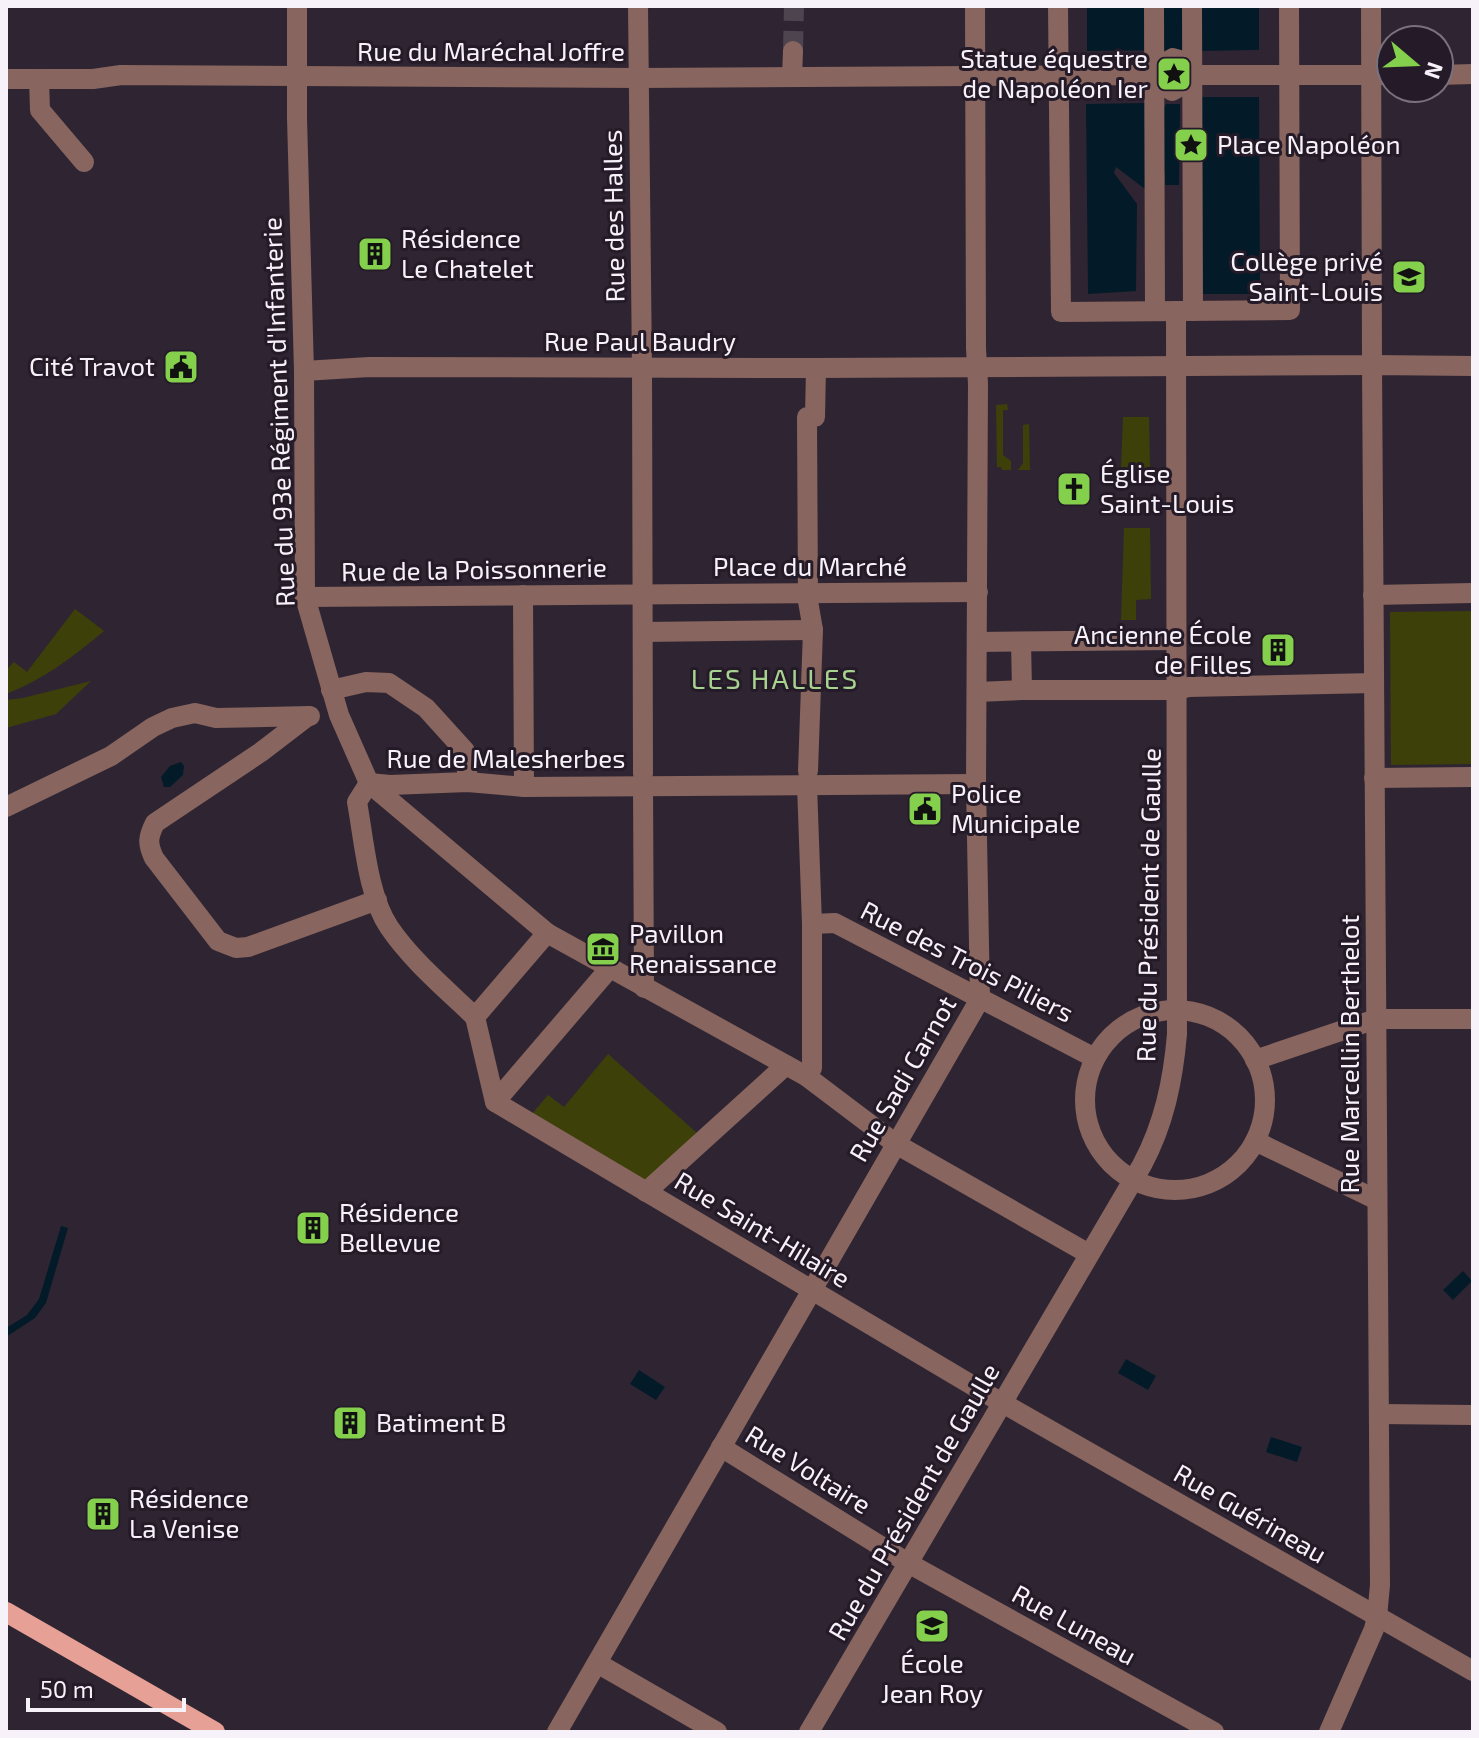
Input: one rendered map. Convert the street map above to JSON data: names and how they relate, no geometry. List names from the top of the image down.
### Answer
{
  "streets": {
    "street": [
      "Rue du Maréchal Joffre",
      "Rue des Halles",
      "Rue Paul Baudry",
      "Rue du 93e Régiment d'Infanterie",
      "Place du Marché",
      "Rue de la Poissonnerie",
      "Rue de Malesherbes",
      "Rue du Président de Gaulle",
      "Rue des Trois Piliers",
      "Rue Marcellin Berthelot",
      "Rue Sadi Carnot",
      "Rue Saint-Hilaire",
      "Rue Voltaire",
      "Rue Guérineau",
      "Rue Luneau"
    ]
  },
  "crossings": [
    ["Rue du Maréchal Joffre", "Rue des Halles"],
    ["Rue du Maréchal Joffre", "Rue du 93e Régiment d'Infanterie"],
    ["Rue des Halles", "Rue Paul Baudry"],
    ["Rue des Halles", "Place du Marché"],
    ["Rue des Halles", "Rue de la Poissonnerie"],
    ["Rue des Halles", "Rue de Malesherbes"],
    ["Rue Paul Baudry", "Rue du 93e Régiment d'Infanterie"],
    ["Rue Paul Baudry", "Rue Sadi Carnot"],
    ["Rue du 93e Régiment d'Infanterie", "Rue de la Poissonnerie"],
    ["Rue du 93e Régiment d'Infanterie", "Rue de Malesherbes"],
    ["Place du Marché", "Rue de la Poissonnerie"],
    ["Place du Marché", "Rue Sadi Carnot"],
    ["Rue du Président de Gaulle", "Rue Saint-Hilaire"],
    ["Rue du Président de Gaulle", "Rue Voltaire"],
    ["Rue du Président de Gaulle", "Rue Guérineau"],
    ["Rue du Président de Gaulle", "Rue Luneau"],
    ["Rue des Trois Piliers", "Rue Sadi Carnot"],
    ["Rue Marcellin Berthelot", "Rue Guérineau"],
    ["Rue Sadi Carnot", "Rue Saint-Hilaire"],
    ["Rue Sadi Carnot", "Rue Voltaire"],
    ["Rue Saint-Hilaire", "Rue Guérineau"],
    ["Rue Voltaire", "Rue Luneau"]
  ],
  "districts": ["LES HALLES"],
  "places": {
    "place": ["Statue équestre de Napoléon Ier", "Place Napoléon"],
    "building": [
      "Résidence Le Chatelet",
      "Ancienne École de Filles",
      "Résidence Bellevue",
      "Batiment B",
      "Résidence La Venise"
    ],
    "school or university": ["Collège privé Saint-Louis", "École Jean Roy"],
    "public building": ["Cité Travot", "Police Municipale"],
    "church": ["Église Saint-Louis"],
    "museum": ["Pavillon Renaissance"]
  },
  "scale_bar": "50 m",
  "north": "right"
}
